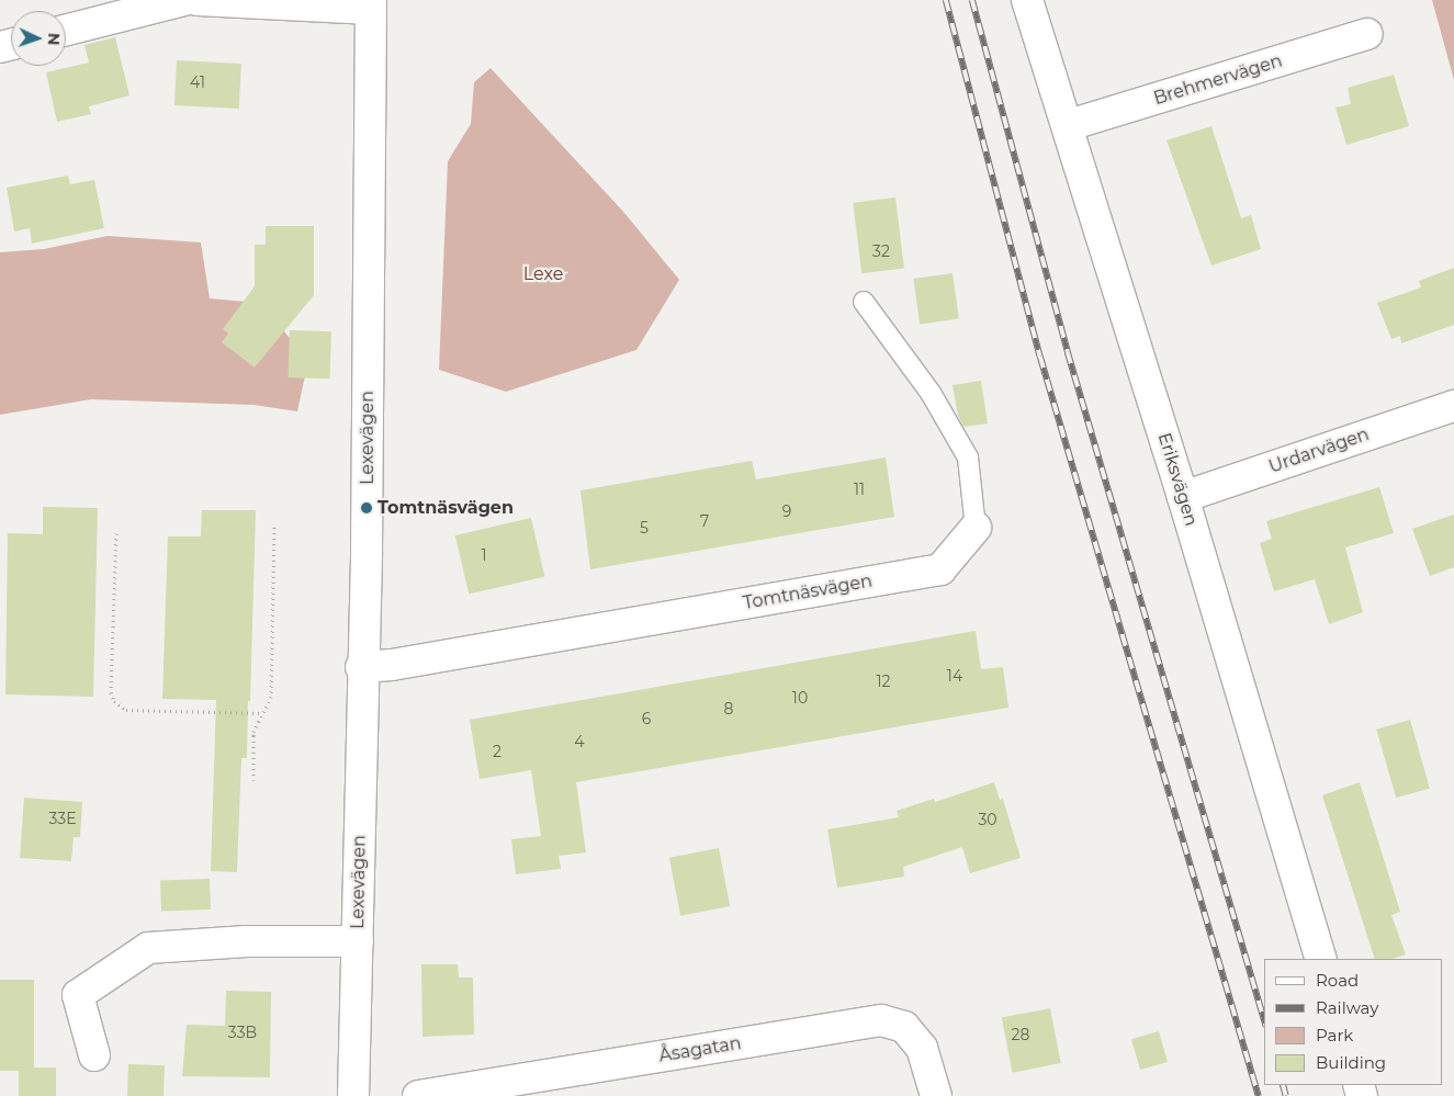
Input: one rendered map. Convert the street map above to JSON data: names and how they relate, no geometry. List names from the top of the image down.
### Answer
{
  "streets": {
    "street": [
      "Brehmervägen",
      "Lexevägen",
      "Urdarvägen",
      "Eriksvägen",
      "Tomtnäsvägen",
      "Åsagatan"
    ]
  },
  "crossings": [
    ["Brehmervägen", "Eriksvägen"],
    ["Lexevägen", "Tomtnäsvägen"],
    ["Urdarvägen", "Eriksvägen"]
  ],
  "parks": ["Lexe"],
  "places": ["Tomtnäsvägen"],
  "house_numbers": [
    "41",
    "32",
    "11",
    "9",
    "7",
    "5",
    "1",
    "14",
    "12",
    "10",
    "8",
    "6",
    "4",
    "2",
    "33E",
    "30",
    "33B",
    "28"
  ],
  "legend": [
    "Road",
    "Railway",
    "Park",
    "Building"
  ],
  "north": "right"
}
